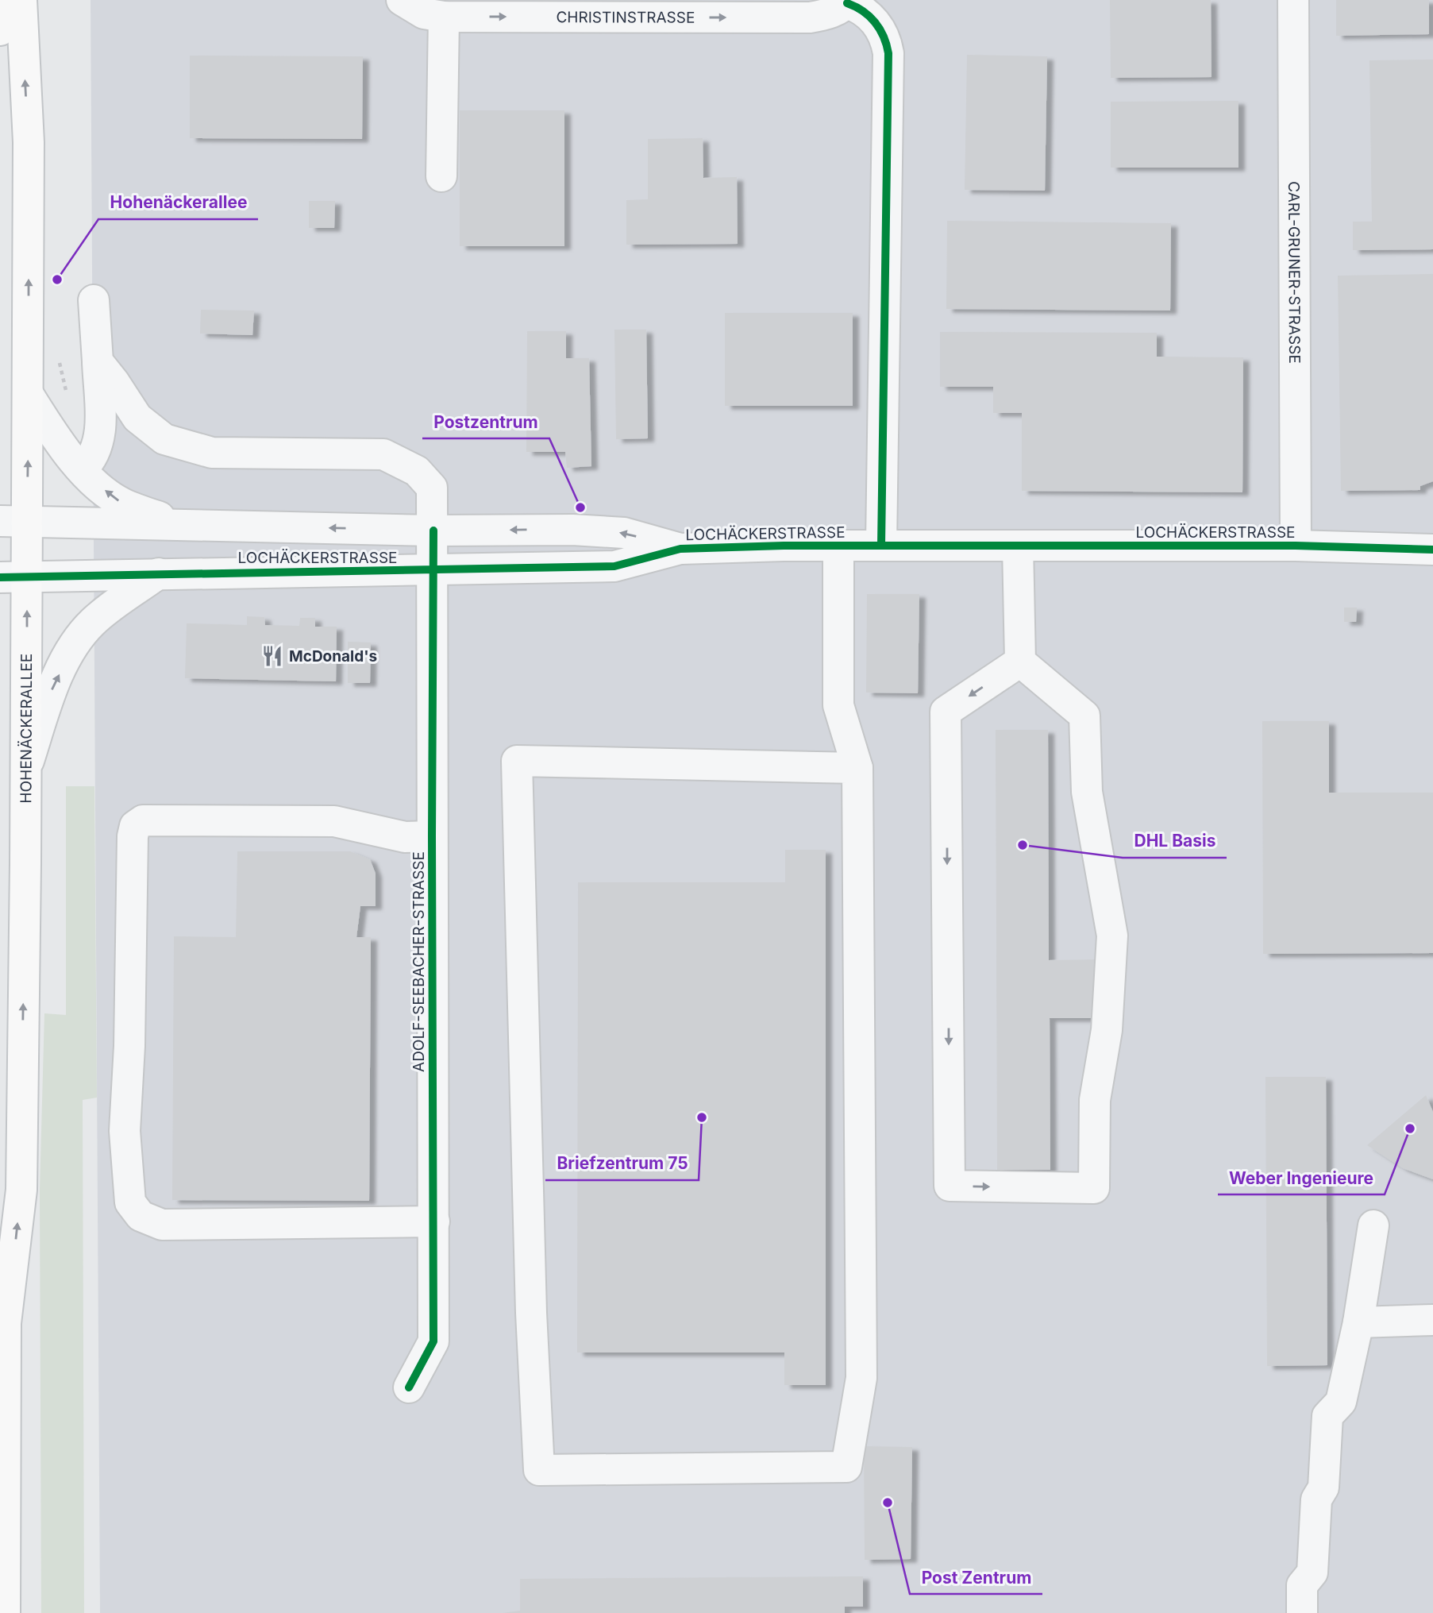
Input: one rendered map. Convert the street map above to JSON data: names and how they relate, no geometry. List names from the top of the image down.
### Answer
{
  "streets": {
    "main road": ["HOHENÄCKERALLEE"],
    "street": [
      "CHRISTINSTRASSE",
      "CARL-GRUNER-STRASSE",
      "LOCHÄCKERSTRASSE",
      "ADOLF-SEEBACHER-STRASSE"
    ]
  },
  "crossings": [
    ["CARL-GRUNER-STRASSE", "LOCHÄCKERSTRASSE"],
    ["LOCHÄCKERSTRASSE", "HOHENÄCKERALLEE"],
    ["LOCHÄCKERSTRASSE", "ADOLF-SEEBACHER-STRASSE"]
  ],
  "one_way": ["CHRISTINSTRASSE", "HOHENÄCKERALLEE"],
  "places": {
    "other": [
      "Hohenäckerallee",
      "Postzentrum",
      "DHL Basis",
      "Briefzentrum 75",
      "Weber Ingenieure",
      "Post Zentrum"
    ],
    "restaurant": ["McDonald's"]
  }
}
